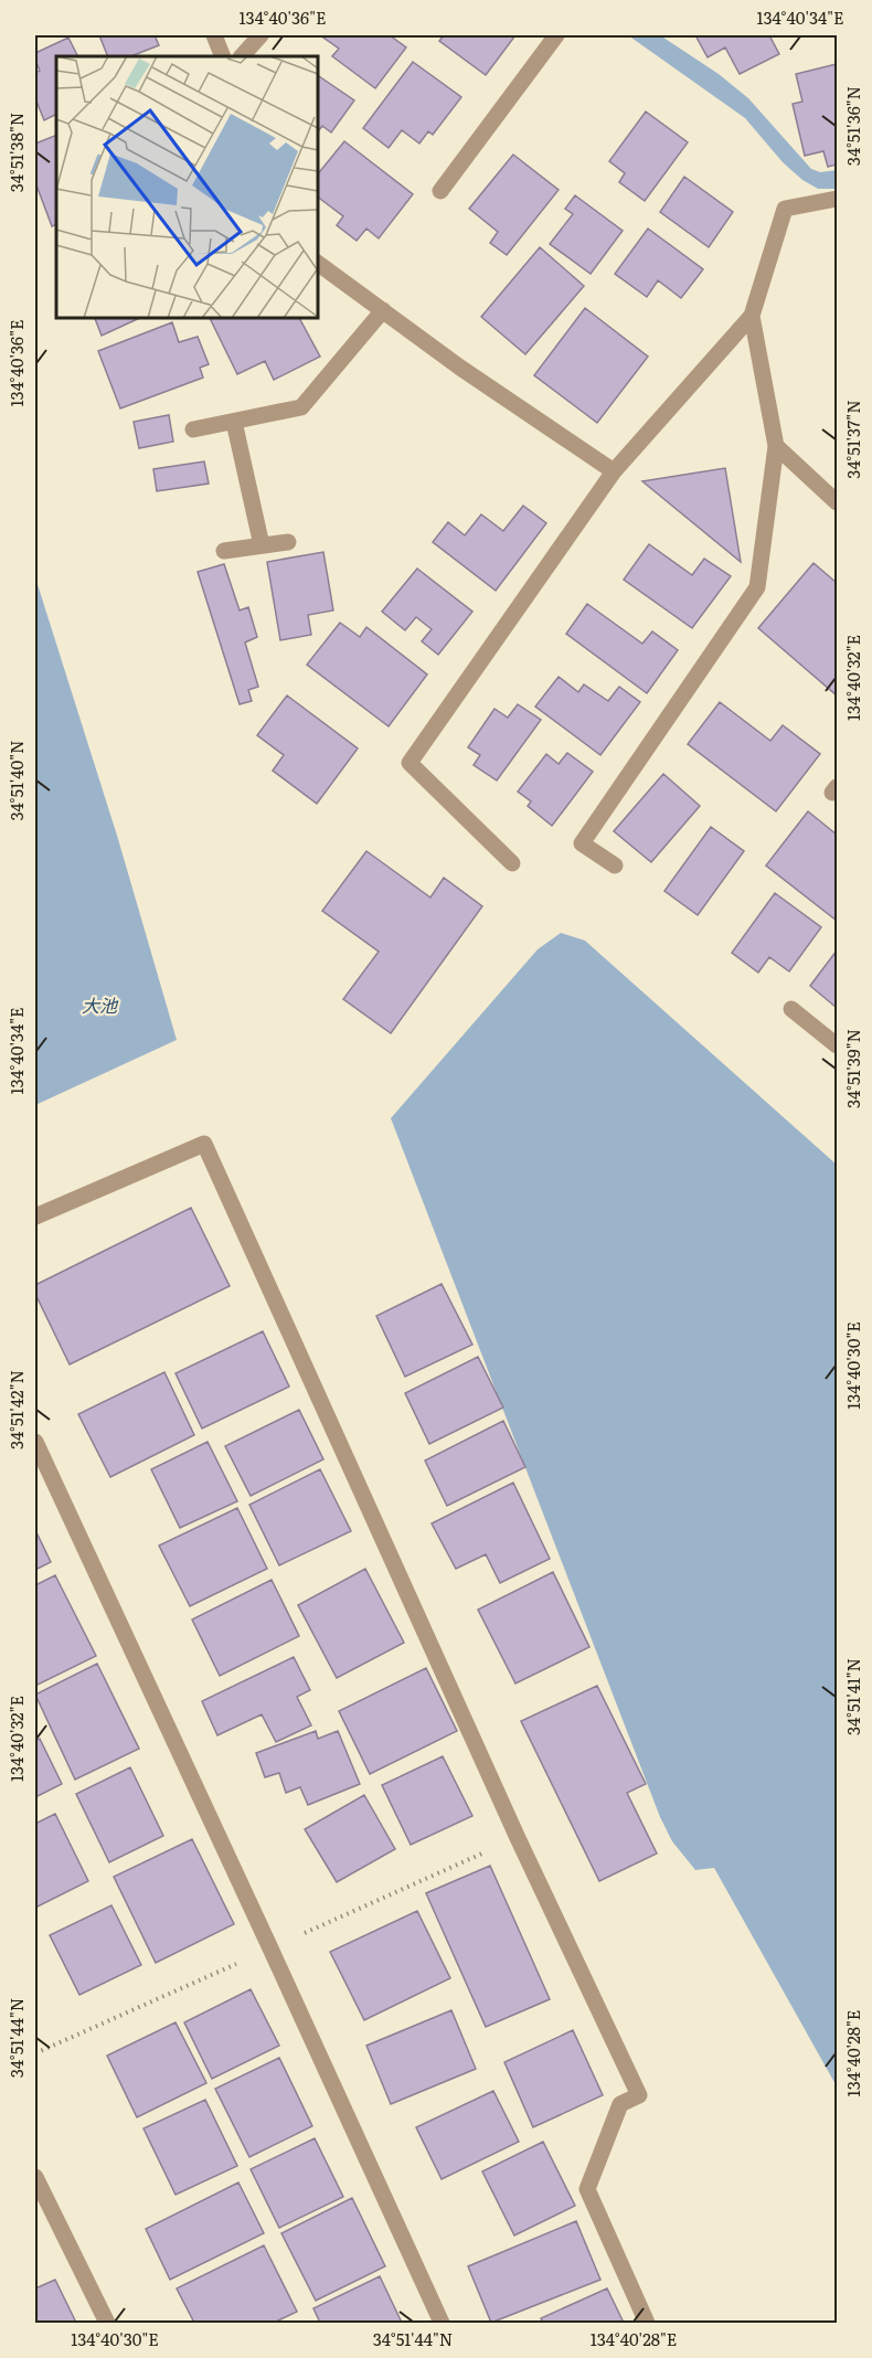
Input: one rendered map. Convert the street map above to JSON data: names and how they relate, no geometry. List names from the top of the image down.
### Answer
{
  "water": ["大池"],
  "coordinates": [
    "134°40'36\"E",
    "134°40'34\"E",
    "34°51'36\"N",
    "34°51'38\"N",
    "34°51'37\"N",
    "134°40'32\"E",
    "34°51'40\"N",
    "34°51'39\"N",
    "134°40'30\"E",
    "34°51'42\"N",
    "34°51'41\"N",
    "34°51'44\"N",
    "134°40'28\"E"
  ]
}
